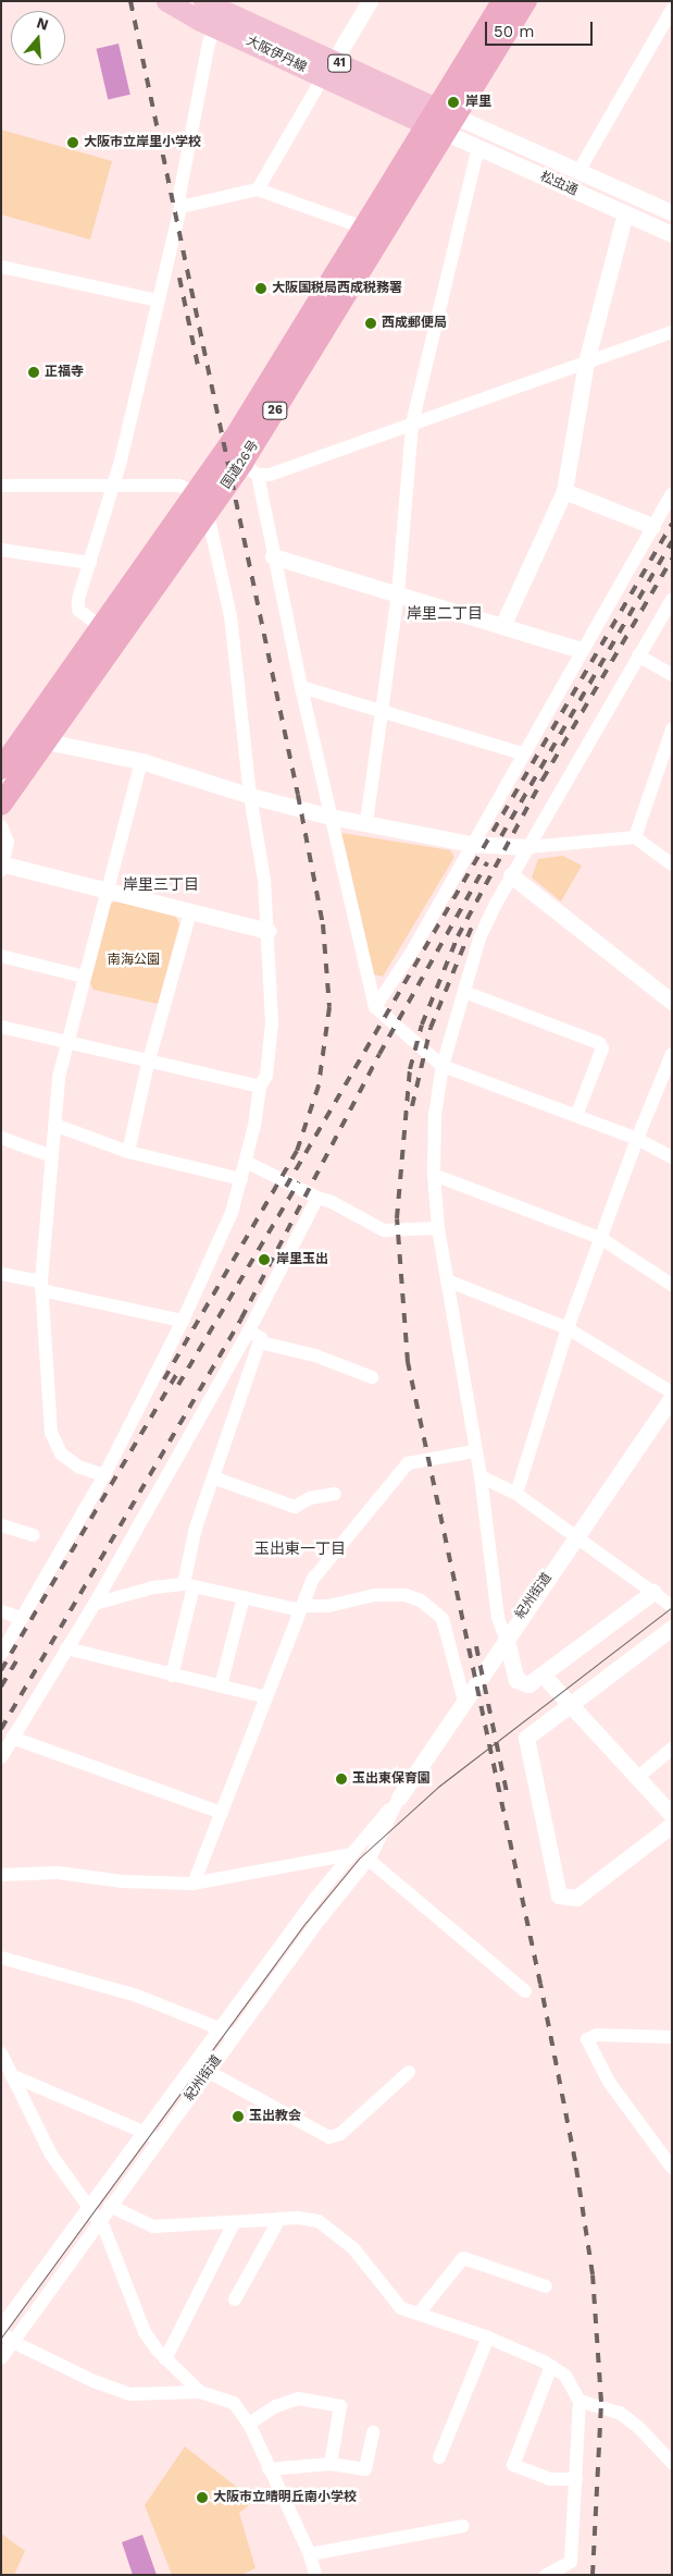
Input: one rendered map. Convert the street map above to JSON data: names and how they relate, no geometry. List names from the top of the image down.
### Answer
{
  "streets": {
    "highway": ["26", "国道26号"],
    "main road": ["大阪伊丹線", "41"],
    "street": ["松虫通", "紀州街道"]
  },
  "crossings": [
    ["大阪伊丹線", "松虫通"],
    ["大阪伊丹線", "国道26号"],
    ["松虫通", "国道26号"]
  ],
  "districts": ["岸里二丁目", "岸里三丁目", "玉出東一丁目"],
  "parks": ["南海公園"],
  "places": [
    "岸里",
    "大阪市立岸里小学校",
    "大阪国税局西成税務署",
    "西成郵便局",
    "正福寺",
    "岸里玉出",
    "玉出東保育園",
    "玉出教会",
    "大阪市立晴明丘南小学校"
  ],
  "scale_bar": "50 m",
  "north": "top"
}
